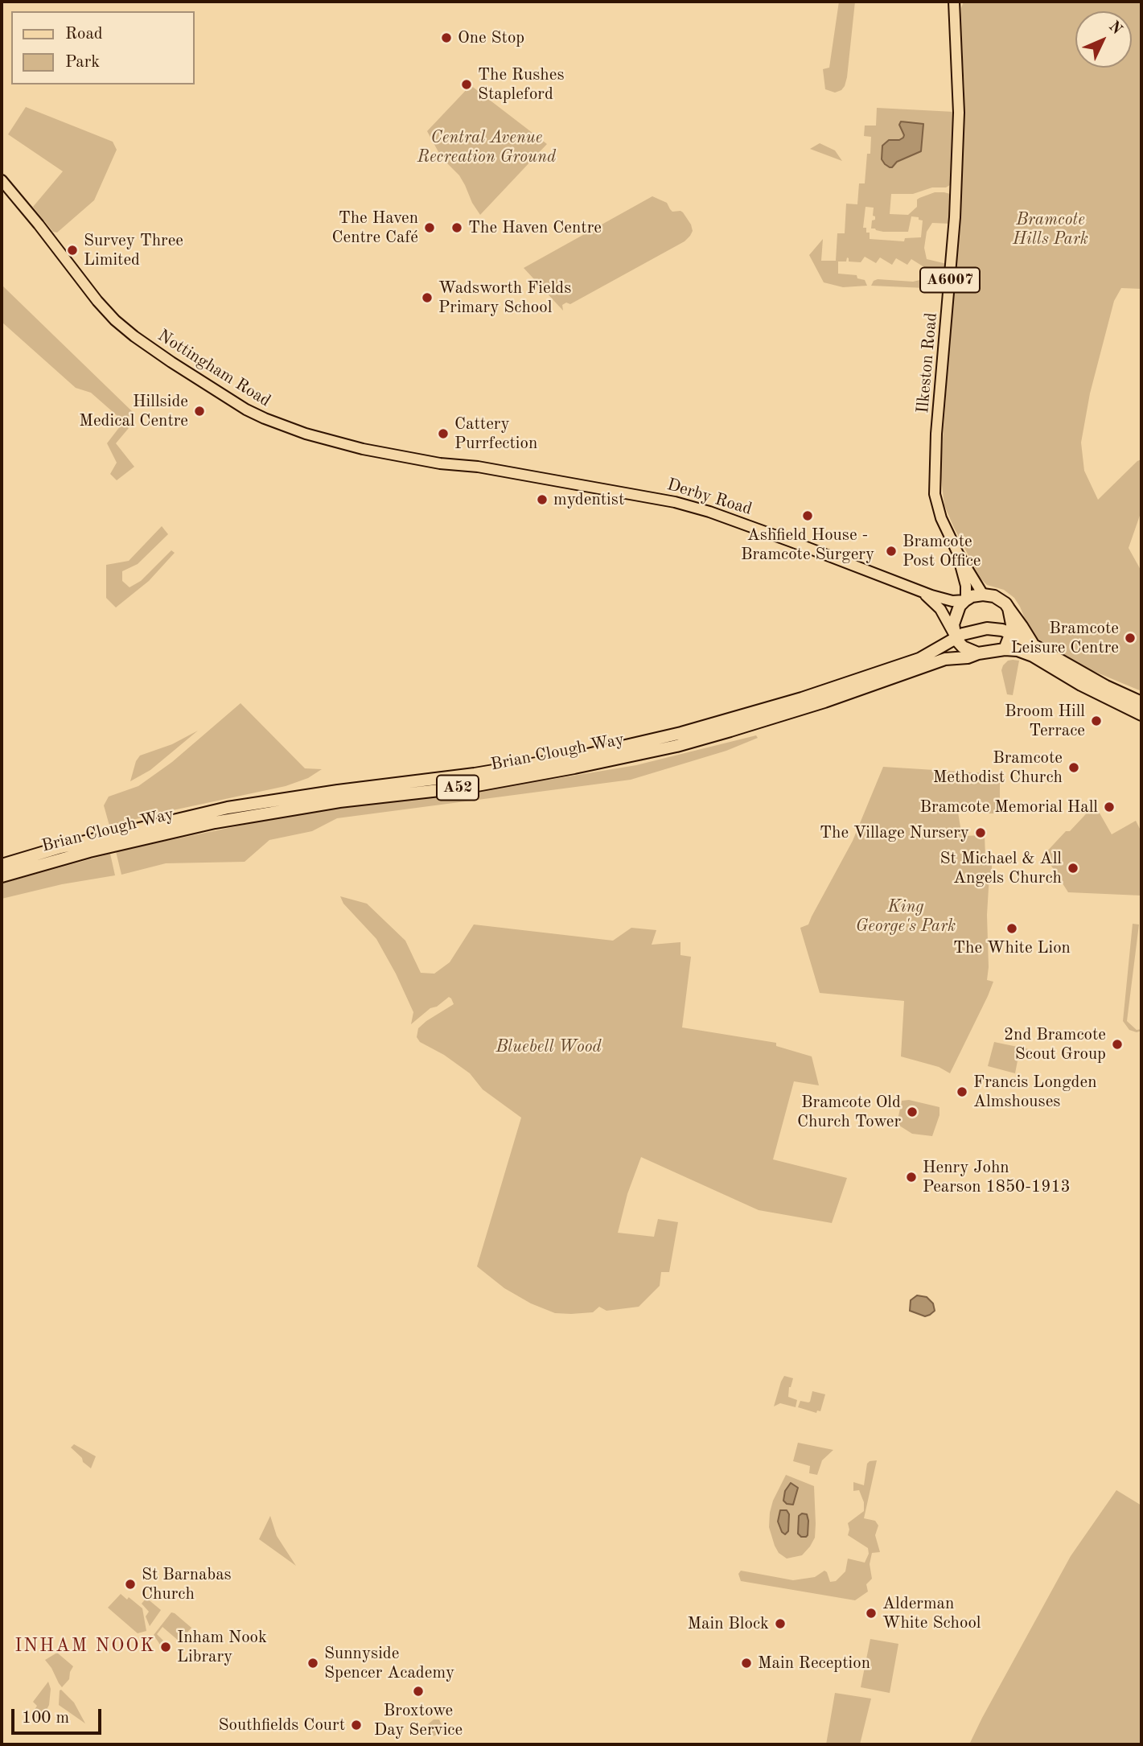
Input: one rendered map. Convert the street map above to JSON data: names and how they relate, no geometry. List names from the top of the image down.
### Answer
{
  "streets": {
    "highway": ["Brian Clough Way", "A52"],
    "main road": [
      "A6007",
      "Ilkeston Road",
      "Nottingham Road",
      "Derby Road"
    ]
  },
  "crossings": [
    ["Ilkeston Road", "Derby Road"],
    ["Nottingham Road", "Derby Road"],
    ["Derby Road", "Brian Clough Way"],
    ["Derby Road", "A52"],
    ["Brian Clough Way", "A52"]
  ],
  "districts": ["INHAM NOOK"],
  "parks": [
    "Central Avenue Recreation Ground",
    "Bramcote Hills Park",
    "King George's Park",
    "Bluebell Wood"
  ],
  "places": [
    "One Stop",
    "The Rushes Stapleford",
    "The Haven Centre Café",
    "The Haven Centre",
    "Survey Three Limited",
    "Wadsworth Fields Primary School",
    "Hillside Medical Centre",
    "Cattery Purrfection",
    "mydentist",
    "Ashfield House - Bramcote Surgery",
    "Bramcote Post Office",
    "Bramcote Leisure Centre",
    "Broom Hill Terrace",
    "Bramcote Methodist Church",
    "Bramcote Memorial Hall",
    "The Village Nursery",
    "St Michael & All Angels Church",
    "The White Lion",
    "2nd Bramcote Scout Group",
    "Francis Longden Almshouses",
    "Bramcote Old Church Tower",
    "Henry John Pearson 1850-1913",
    "St Barnabas Church",
    "Alderman White School",
    "Main Block",
    "Inham Nook Library",
    "Sunnyside Spencer Academy",
    "Main Reception",
    "Broxtowe Day Service",
    "Southfields Court"
  ],
  "legend": ["Road", "Park"],
  "scale_bar": "100 m",
  "north": "top right"
}
